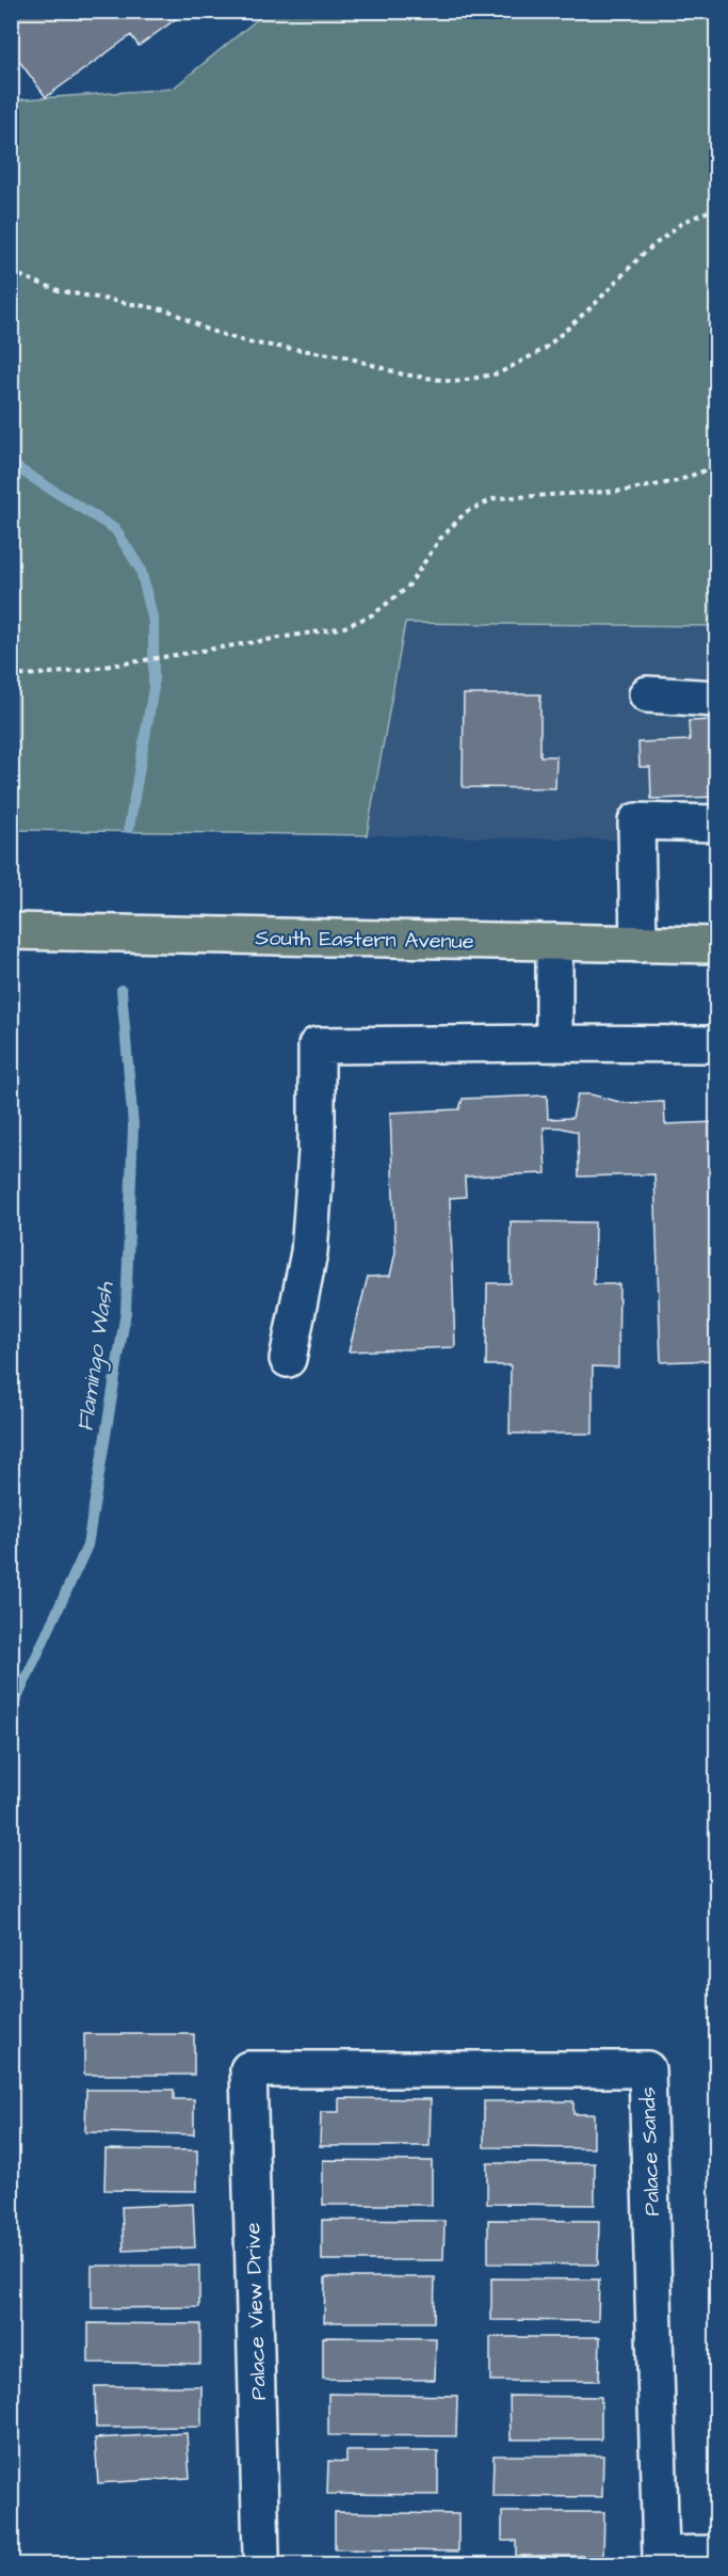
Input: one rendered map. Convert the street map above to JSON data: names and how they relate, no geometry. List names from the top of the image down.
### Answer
{
  "streets": {
    "main road": ["South Eastern Avenue"],
    "street": ["Palace Sands", "Palace View Drive"]
  },
  "crossings": [
    ["Palace Sands", "Palace View Drive"]
  ],
  "water": ["Flamingo Wash"]
}
